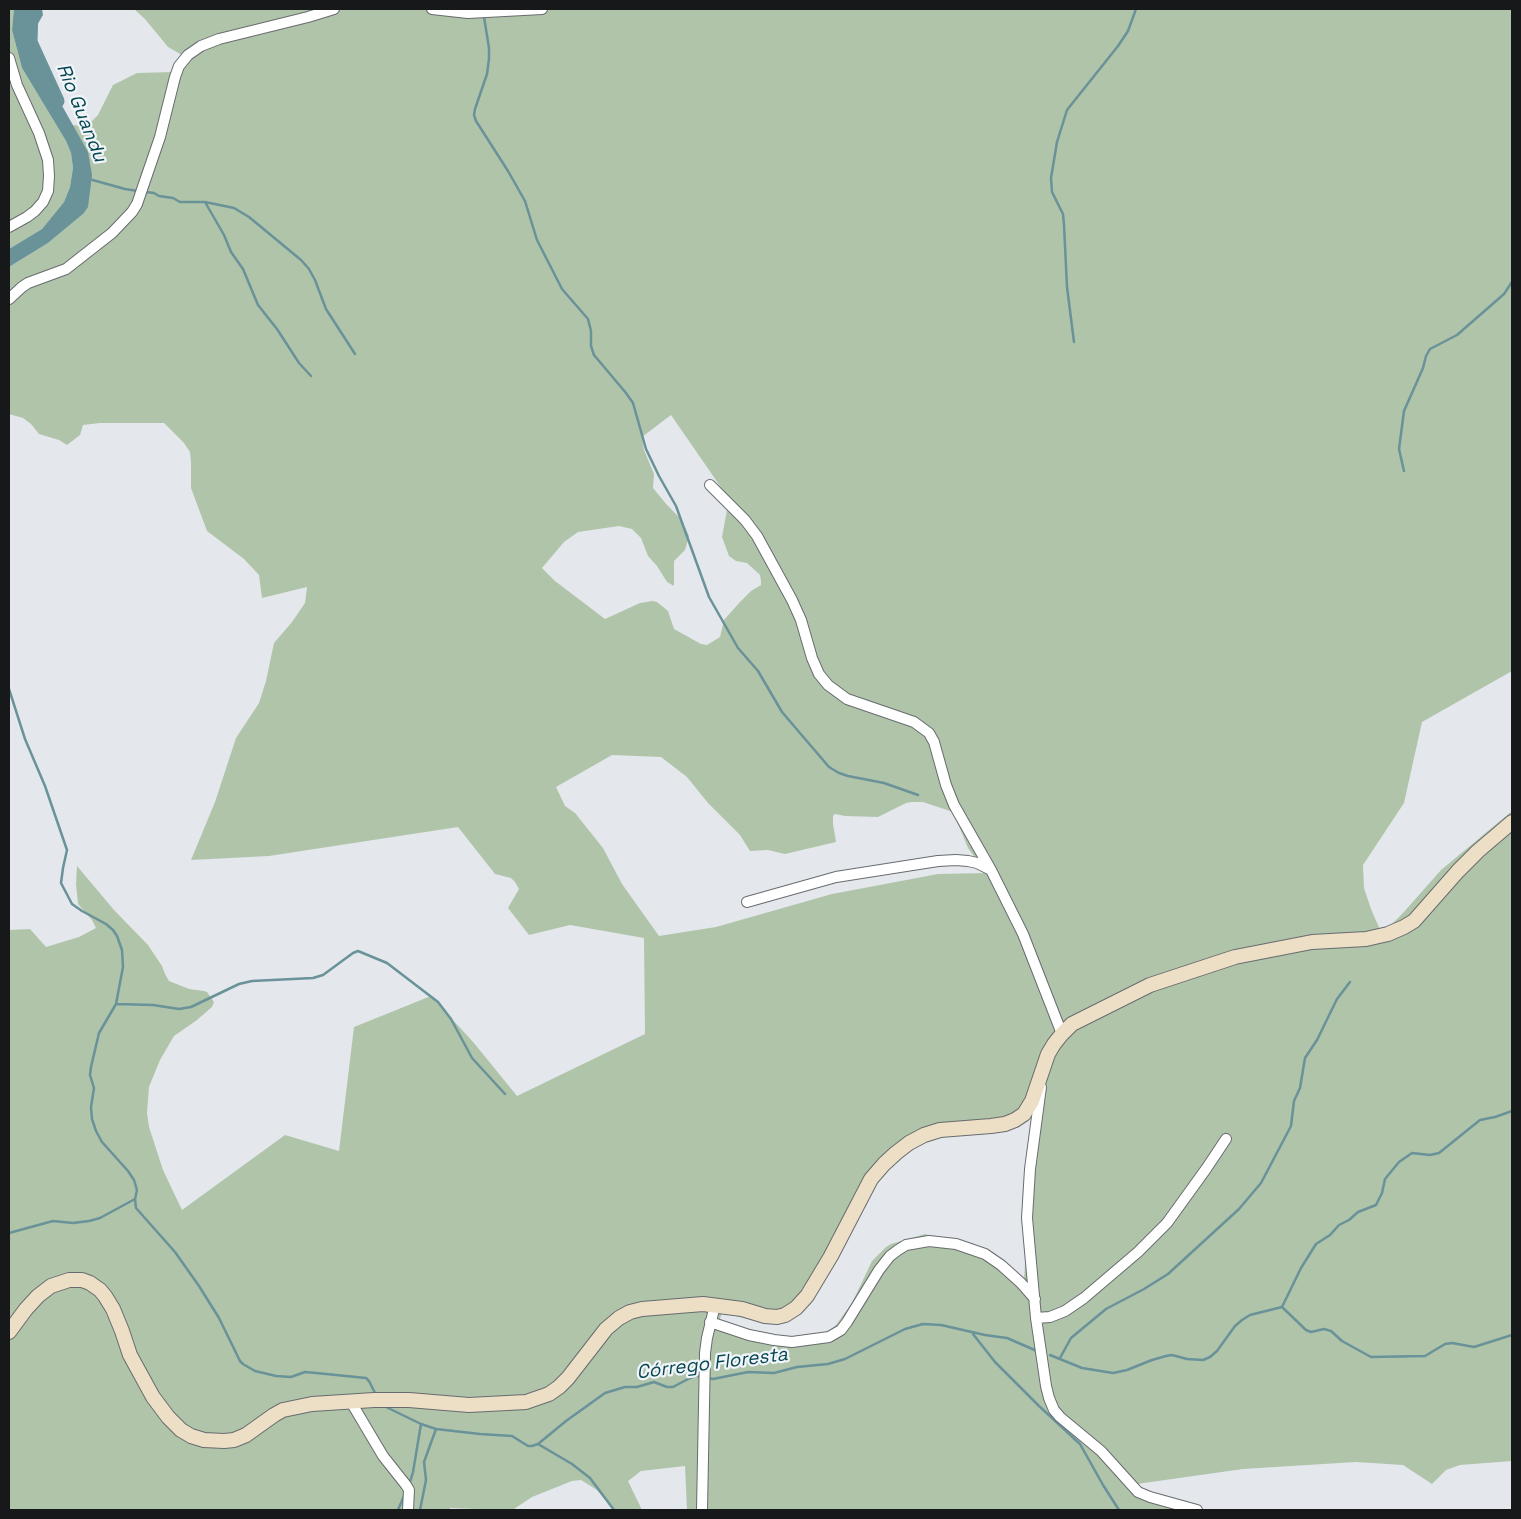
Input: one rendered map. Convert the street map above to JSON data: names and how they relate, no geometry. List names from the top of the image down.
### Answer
{
  "water": ["Rio Guandu", "Córrego Floresta"]
}
